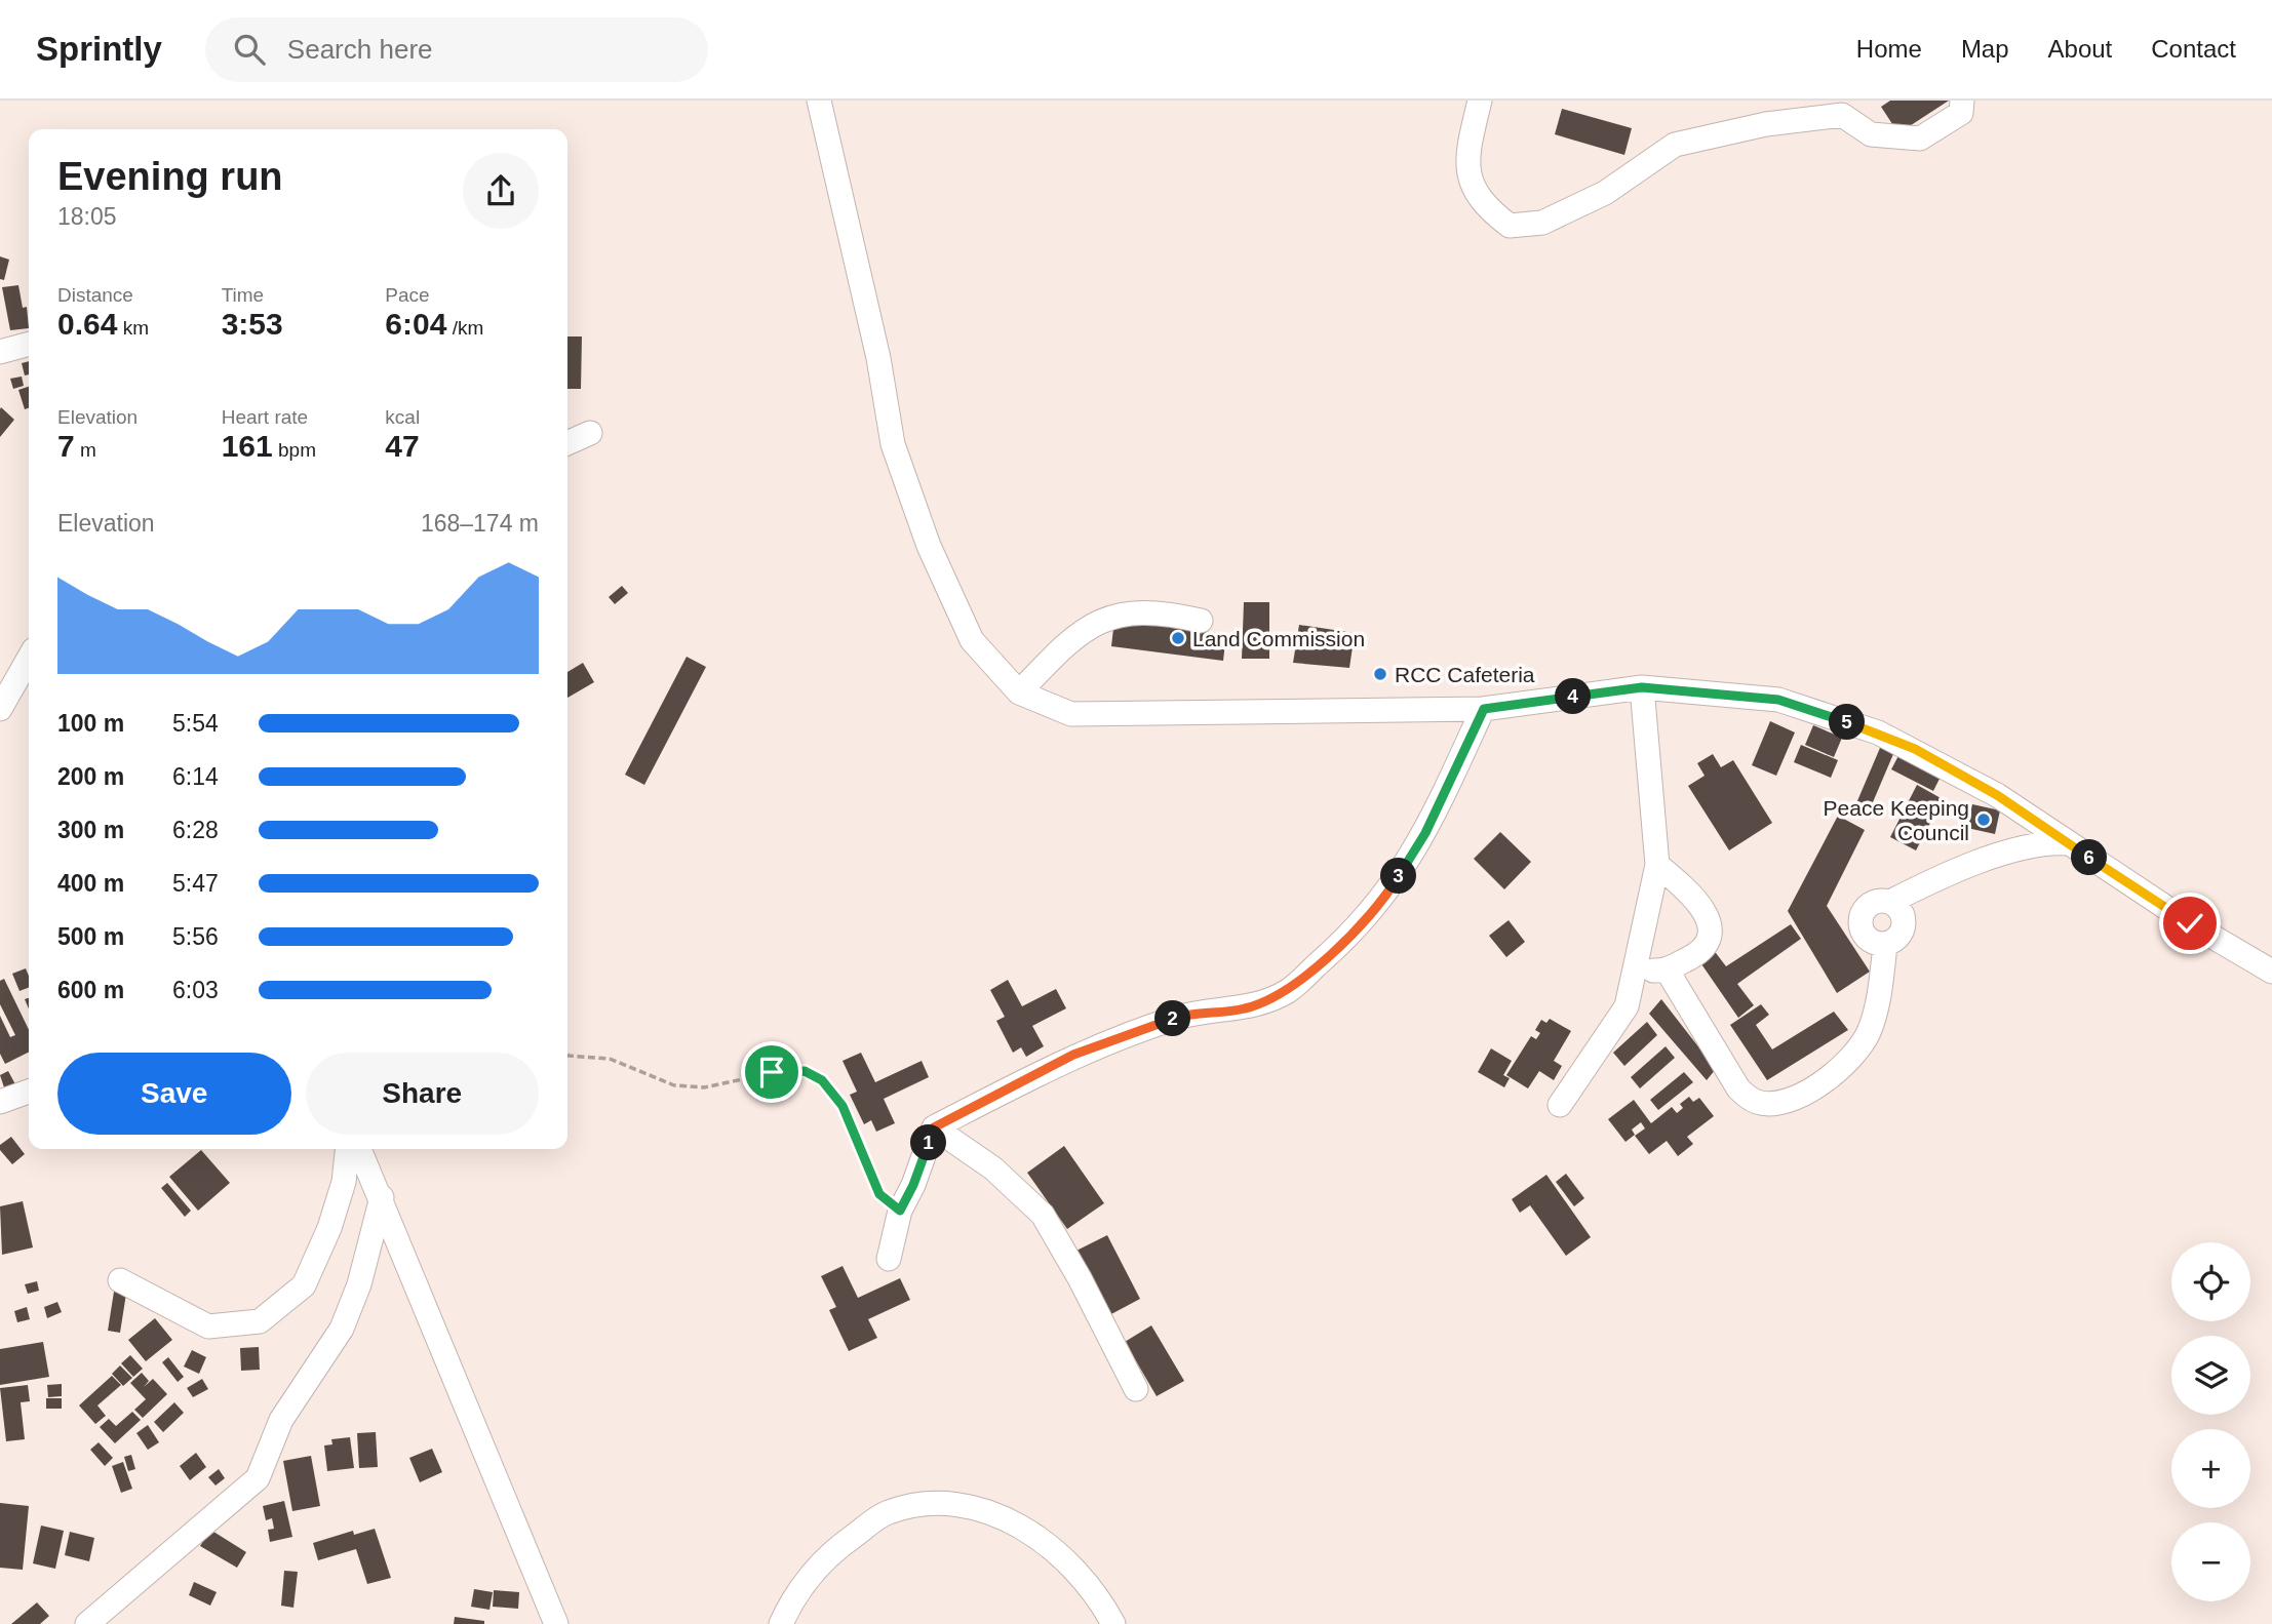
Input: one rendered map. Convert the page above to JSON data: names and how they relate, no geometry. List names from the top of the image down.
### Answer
{
  "places": ["Land Commission", "RCC Cafeteria", "Peace Keeping Council"],
  "page": {
    "header": "Sprintly",
    "search": "Search here",
    "nav": [
      "Home",
      "Map",
      "About",
      "Contact"
    ],
    "heading": ["Evening run", "18:05"],
    "stats": [
      ["Distance", "0.64 km"],
      ["Time", "3:53"],
      ["Pace", "6:04 /km"],
      ["Elevation", "7 m"],
      ["Heart rate", "161 bpm"],
      ["kcal", "47"]
    ],
    "chart": ["Elevation", "168–174 m"],
    "pins": [
      "4",
      "5",
      "6",
      "3",
      "2",
      "1"
    ],
    "list": [
      {
        "name": "100 m",
        "note": "5:54"
      },
      {
        "name": "200 m",
        "note": "6:14"
      },
      {
        "name": "300 m",
        "note": "6:28"
      },
      {
        "name": "400 m",
        "note": "5:47"
      },
      {
        "name": "500 m",
        "note": "5:56"
      },
      {
        "name": "600 m",
        "note": "6:03"
      }
    ],
    "buttons": ["Save", "Share"],
    "map_buttons": ["+", "−"]
  }
}
